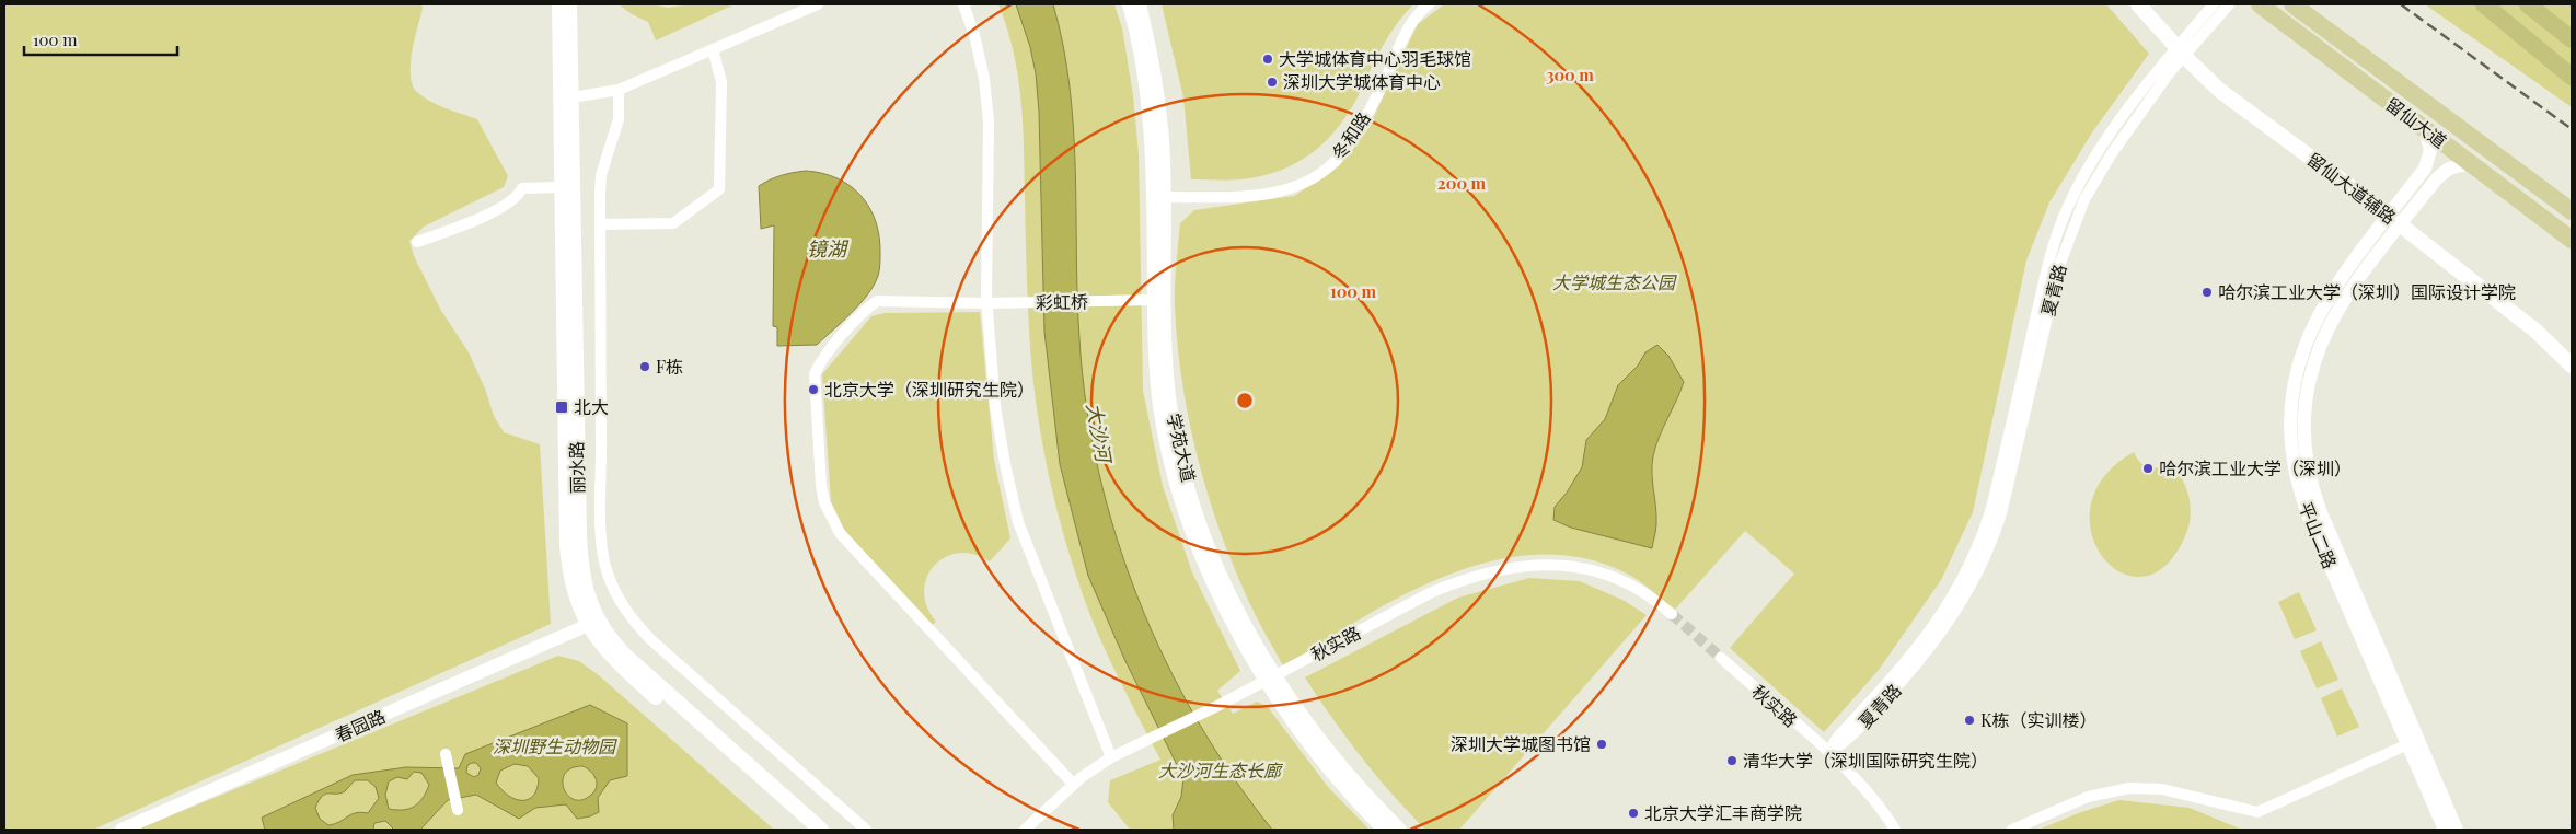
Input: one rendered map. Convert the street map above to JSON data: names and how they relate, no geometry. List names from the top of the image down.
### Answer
{
  "streets": {
    "main road": ["留仙大道", "留仙大道辅路", "丽水路"],
    "street": [
      "冬和路",
      "夏青路",
      "彩虹桥",
      "学苑大道",
      "平山二路",
      "秋实路",
      "春园路"
    ]
  },
  "crossings": [
    ["留仙大道", "平山二路"],
    ["冬和路", "学苑大道"],
    ["留仙大道辅路", "夏青路"],
    ["留仙大道辅路", "平山二路"],
    ["夏青路", "秋实路"],
    ["彩虹桥", "学苑大道"],
    ["彩虹桥", "秋实路"],
    ["学苑大道", "秋实路"],
    ["丽水路", "春园路"]
  ],
  "water": ["镜湖", "大沙河"],
  "parks": ["大学城生态公园", "深圳野生动物园", "大沙河生态长廊"],
  "places": {
    "other": [
      "大学城体育中心羽毛球馆",
      "深圳大学城体育中心",
      "哈尔滨工业大学（深圳）国际设计学院",
      "F栋",
      "北京大学（深圳研究生院）",
      "哈尔滨工业大学（深圳）",
      "K栋（实训楼）",
      "深圳大学城图书馆",
      "清华大学（深圳国际研究生院）",
      "北京大学汇丰商学院"
    ],
    "transit": ["北大"]
  },
  "scale_bar": "100 m",
  "rings": ["300 m", "200 m", "100 m"]
}
